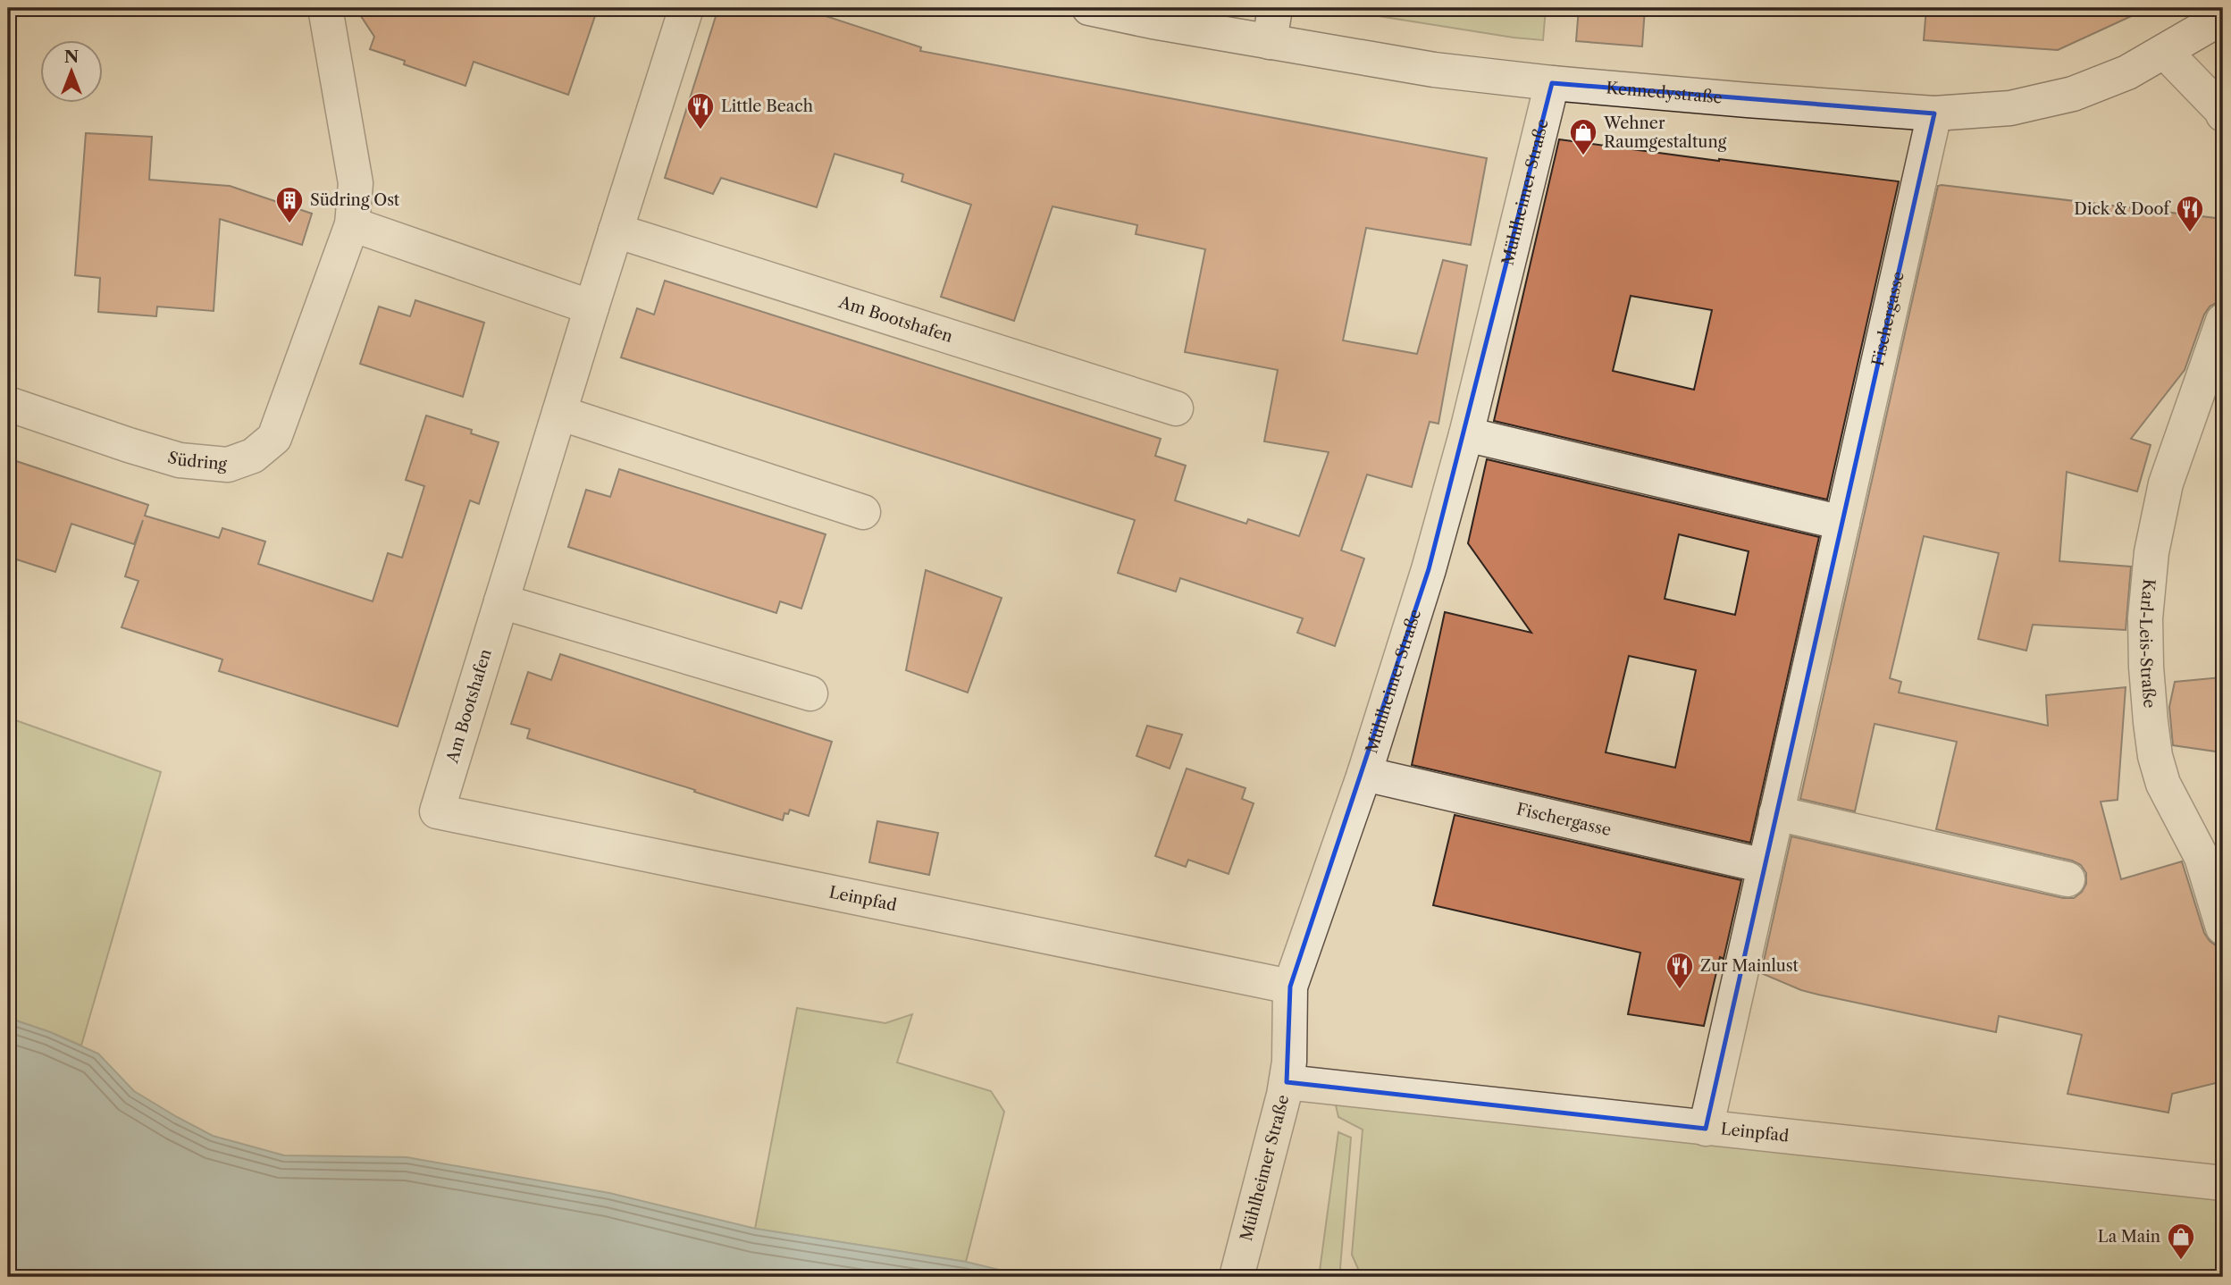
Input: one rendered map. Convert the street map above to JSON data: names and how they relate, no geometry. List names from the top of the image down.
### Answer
{
  "streets": {
    "street": [
      "Kennedystraße",
      "Mühlheimer Straße",
      "Fischergasse",
      "Am Bootshafen",
      "Südring",
      "Karl-Leis-Straße",
      "Leinpfad"
    ]
  },
  "crossings": [
    ["Kennedystraße", "Mühlheimer Straße"],
    ["Kennedystraße", "Fischergasse"],
    ["Mühlheimer Straße", "Fischergasse"],
    ["Mühlheimer Straße", "Leinpfad"],
    ["Fischergasse", "Leinpfad"],
    ["Am Bootshafen", "Leinpfad"]
  ],
  "places": {
    "restaurant": ["Little Beach", "Dick & Doof", "Zur Mainlust"],
    "shop": ["Wehner Raumgestaltung", "La Main"],
    "building": ["Südring Ost"]
  },
  "north": "top"
}
